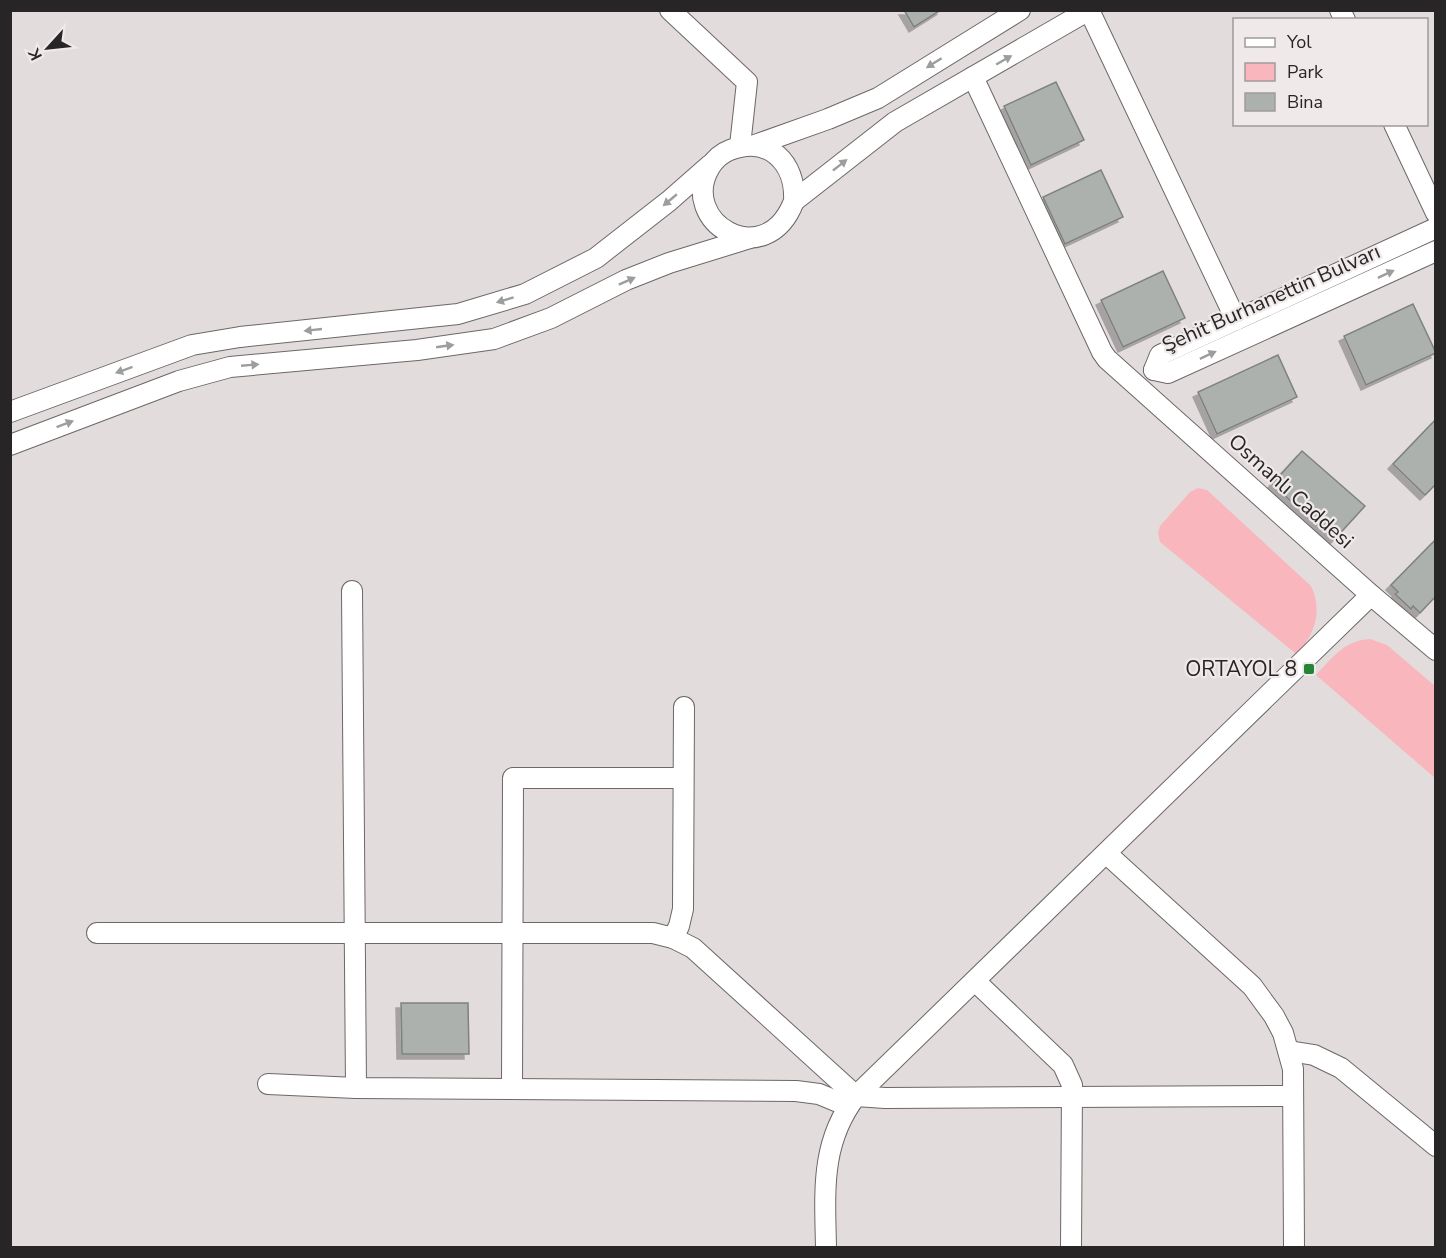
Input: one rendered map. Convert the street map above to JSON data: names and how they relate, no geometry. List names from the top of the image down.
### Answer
{
  "streets": {
    "street": ["Şehit Burhanettin Bulvarı", "Osmanlı Caddesi"]
  },
  "places": {
    "transit": ["ORTAYOL 8"]
  },
  "legend": ["Yol", "Park", "Bina"],
  "north": "bottom left"
}
